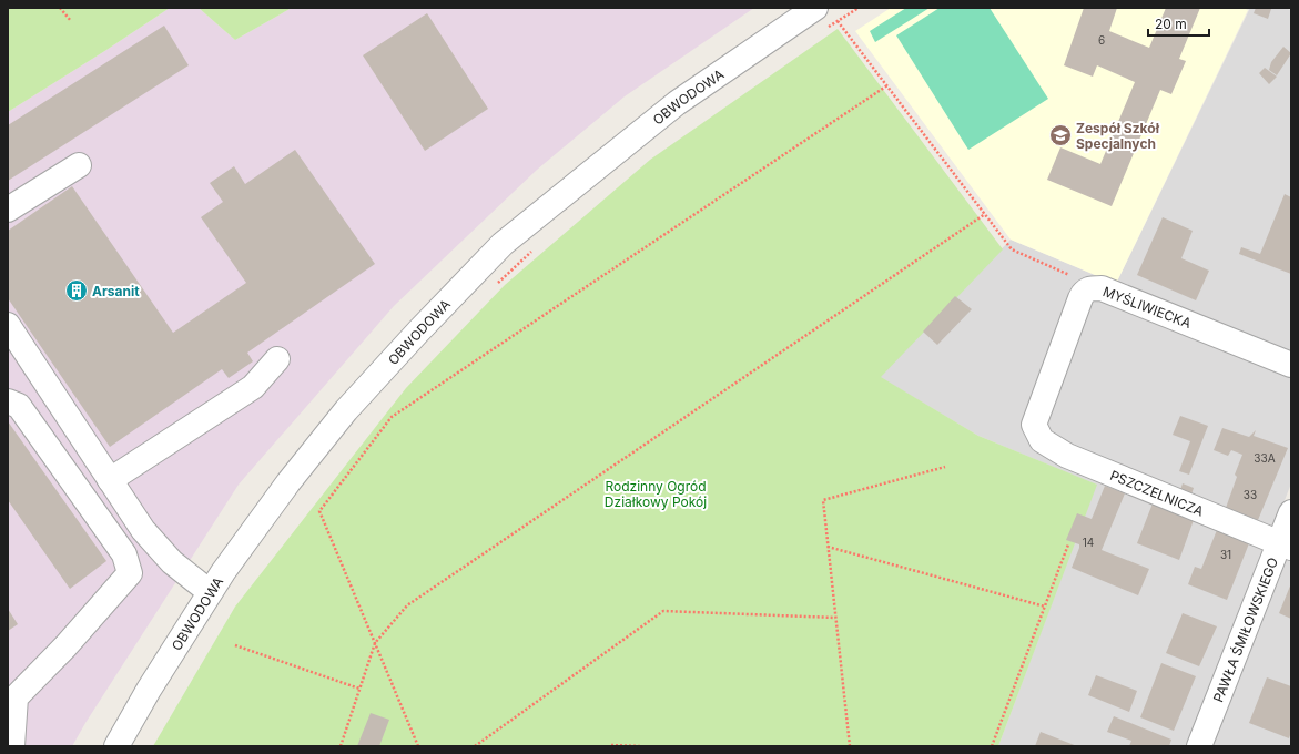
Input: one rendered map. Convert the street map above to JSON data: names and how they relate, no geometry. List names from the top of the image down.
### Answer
{
  "streets": {
    "street": [
      "OBWODOWA",
      "MYŚLIWIECKA",
      "PSZCZELNICZA",
      "PAWŁA ŚMIŁOWSKIEGO"
    ]
  },
  "crossings": [
    ["MYŚLIWIECKA", "PSZCZELNICZA"],
    ["PSZCZELNICZA", "PAWŁA ŚMIŁOWSKIEGO"]
  ],
  "parks": ["Rodzinny Ogród Działkowy Pokój"],
  "places": {
    "school or university": ["Zespół Szkół Specjalnych"],
    "building": ["Arsanit"]
  },
  "house_numbers": [
    "6",
    "33A",
    "33",
    "14",
    "31"
  ],
  "scale_bar": "20 m"
}
